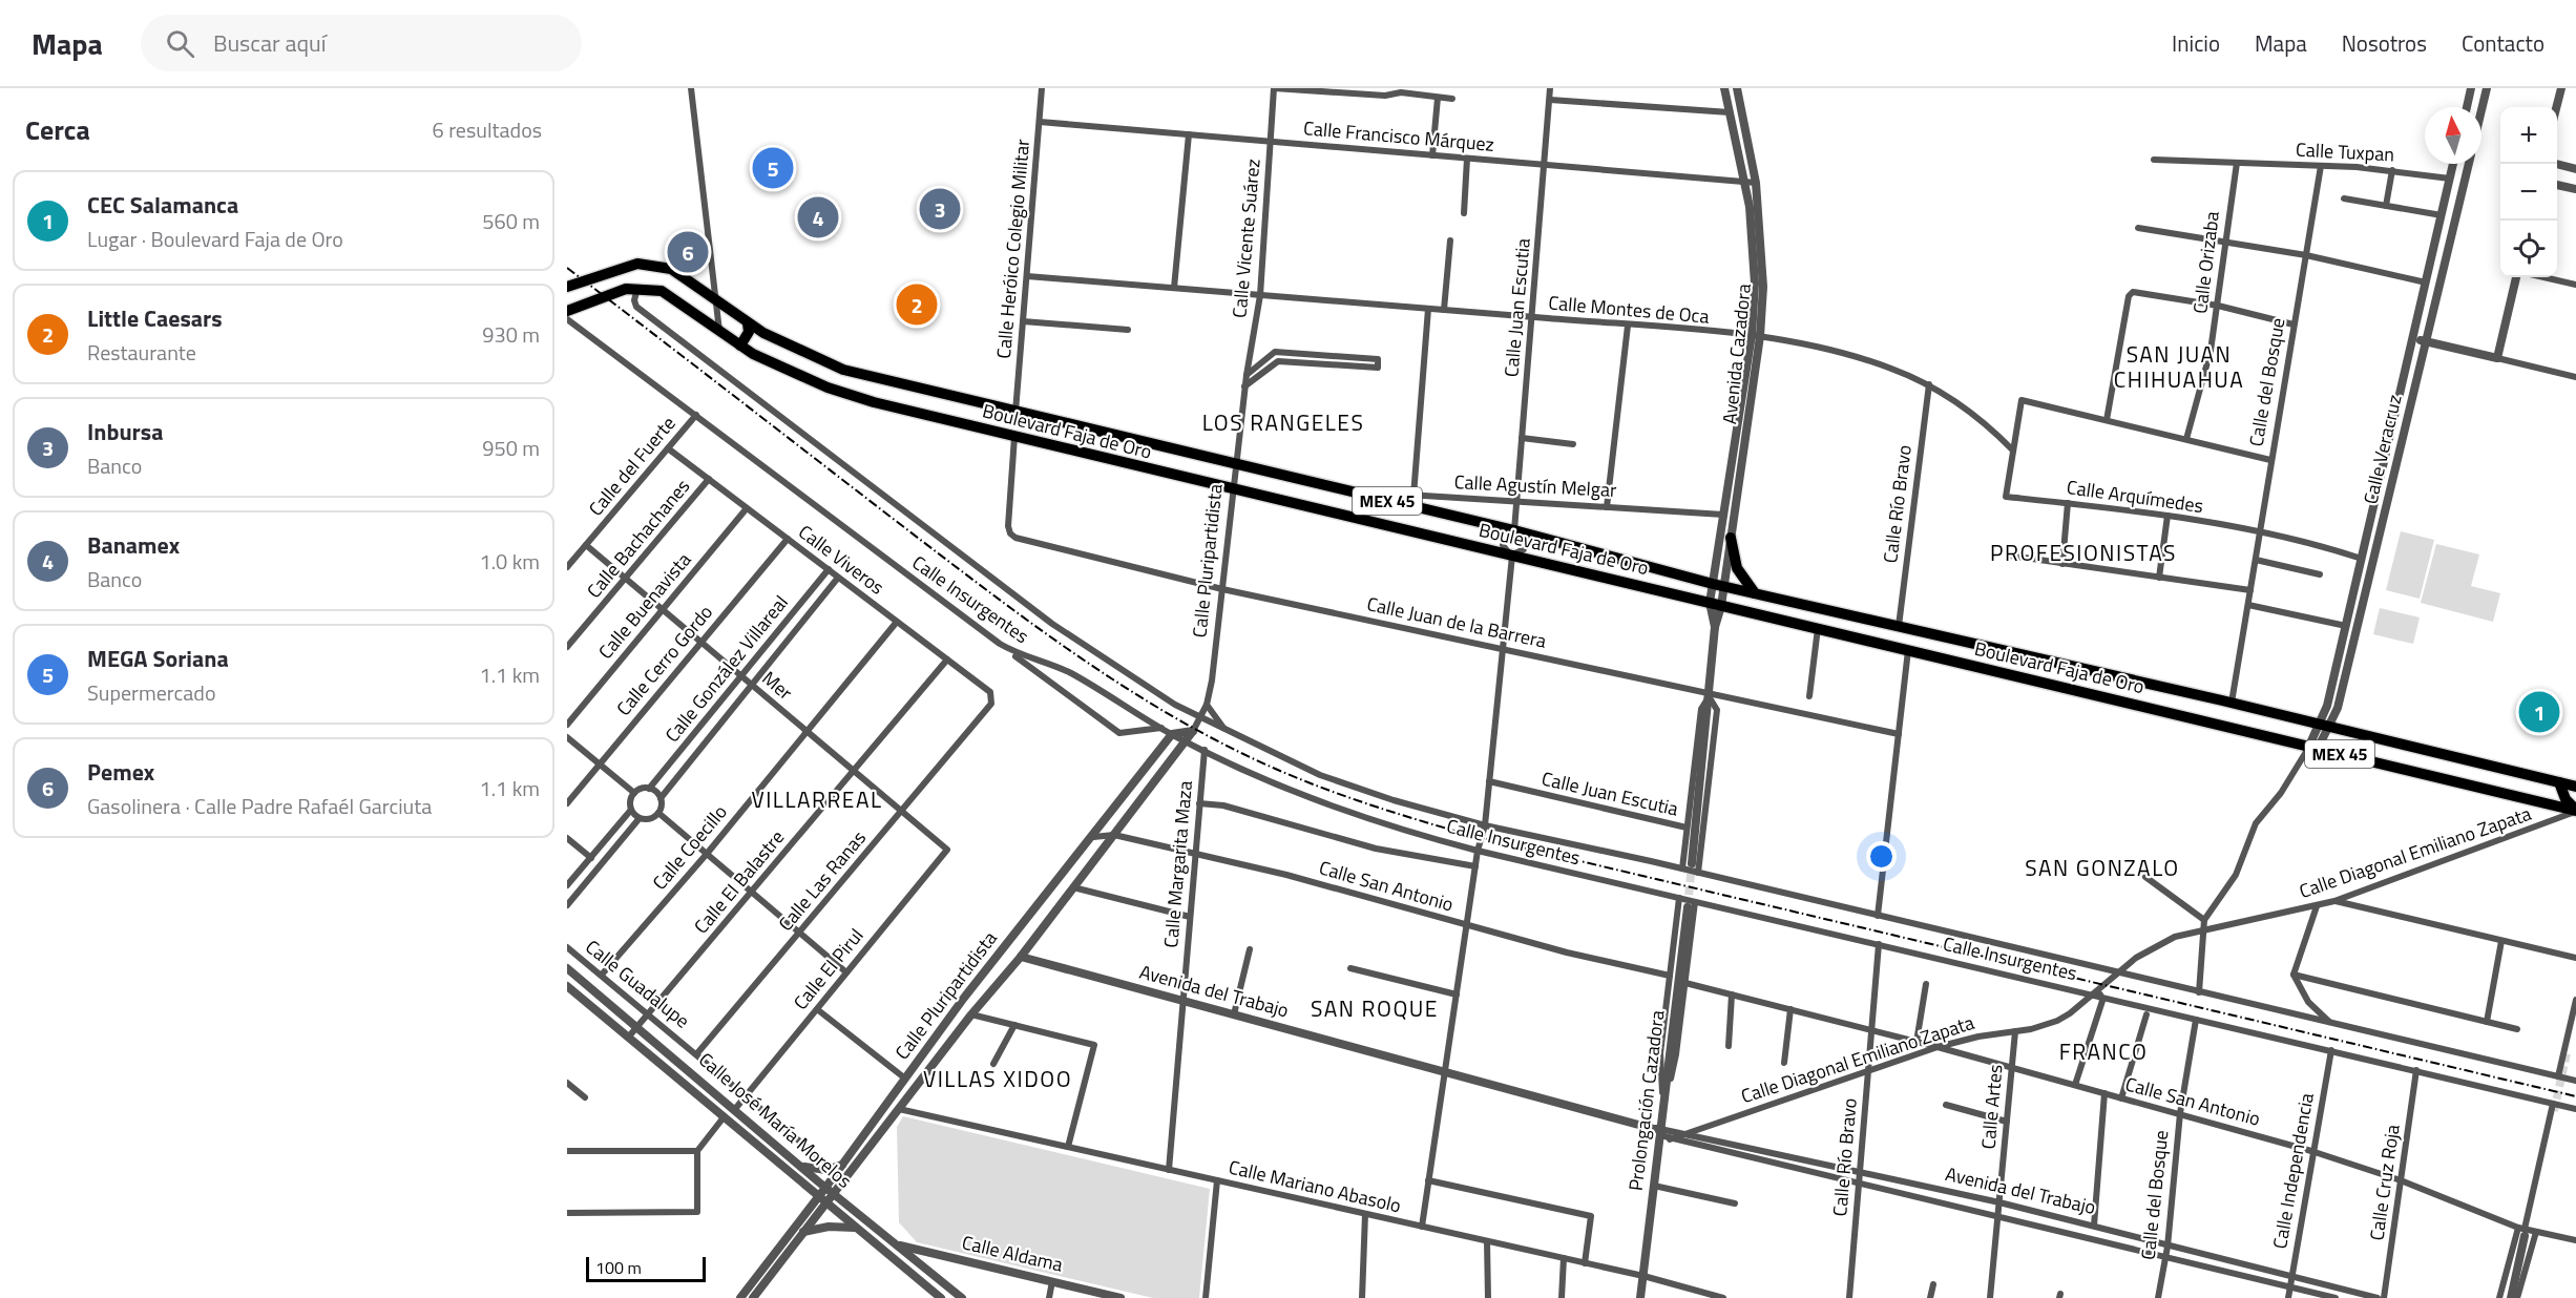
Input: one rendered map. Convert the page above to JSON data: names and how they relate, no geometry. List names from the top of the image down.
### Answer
{
  "streets": {
    "main road": ["Boulevard Faja de Oro", "MEX 45"],
    "street": [
      "Calle Francisco Márquez",
      "Calle Tuxpan",
      "Calle Vicente Suárez",
      "Calle Heróico Colegio Militar",
      "Calle Orizaba",
      "Calle Juan Escutia",
      "Calle Montes de Oca",
      "Avenida Cazadora",
      "Calle del Bosque",
      "Calle Veracruz",
      "Calle del Fuerte",
      "Calle Agustín Melgar",
      "Calle Arquímedes",
      "Calle Río Bravo",
      "Calle Bachachanes",
      "Calle Viveros",
      "Calle Pluripartidista",
      "Calle Insurgentes",
      "Calle Buenavista",
      "Calle Juan de la Barrera",
      "Calle Cerro Gordo",
      "Calle González Villareal",
      "Mer",
      "Calle Coecillo",
      "Calle Diagonal Emiliano Zapata",
      "Calle Margarita Maza",
      "Calle Las Ranas",
      "Calle El Balastre",
      "Calle San Antonio",
      "Calle El Pirul",
      "Calle Guadalupe",
      "Avenida del Trabajo",
      "Prolongación Cazadora",
      "Calle Artes",
      "Calle José María Morelos",
      "Calle Independencia",
      "Calle Cruz Roja",
      "Calle Mariano Abasolo",
      "Calle Aldama"
    ]
  },
  "crossings": [
    ["Calle Francisco Márquez", "Calle Vicente Suárez"],
    ["Calle Francisco Márquez", "Calle Heróico Colegio Militar"],
    ["Calle Francisco Márquez", "Calle Juan Escutia"],
    ["Calle Francisco Márquez", "Avenida Cazadora"],
    ["Calle Tuxpan", "Calle Orizaba"],
    ["Calle Tuxpan", "Calle del Bosque"],
    ["Calle Tuxpan", "Calle Veracruz"],
    ["Calle Vicente Suárez", "Calle Montes de Oca"],
    ["Calle Vicente Suárez", "Boulevard Faja de Oro"],
    ["Calle Vicente Suárez", "Calle Pluripartidista"],
    ["Calle Heróico Colegio Militar", "Calle Montes de Oca"],
    ["Calle Heróico Colegio Militar", "Boulevard Faja de Oro"],
    ["Calle Juan Escutia", "Calle Montes de Oca"],
    ["Calle Juan Escutia", "Boulevard Faja de Oro"],
    ["Calle Juan Escutia", "Calle Agustín Melgar"],
    ["Calle Montes de Oca", "Avenida Cazadora"],
    ["Calle Montes de Oca", "Calle Arquímedes"],
    ["Calle Montes de Oca", "Calle Río Bravo"],
    ["Avenida Cazadora", "Boulevard Faja de Oro"],
    ["Avenida Cazadora", "Calle Agustín Melgar"],
    ["Calle del Bosque", "Boulevard Faja de Oro"],
    ["Calle del Bosque", "Calle Arquímedes"],
    ["Calle del Bosque", "Calle Insurgentes"],
    ["Calle del Bosque", "Calle San Antonio"],
    ["Calle del Bosque", "Avenida del Trabajo"],
    ["Boulevard Faja de Oro", "Calle Veracruz"],
    ["Boulevard Faja de Oro", "Calle Agustín Melgar"],
    ["Boulevard Faja de Oro", "Calle Río Bravo"],
    ["Boulevard Faja de Oro", "Calle Pluripartidista"],
    ["Boulevard Faja de Oro", "Calle Insurgentes"],
    ["Boulevard Faja de Oro", "Calle Juan de la Barrera"],
    ["Boulevard Faja de Oro", "Calle Diagonal Emiliano Zapata"],
    ["Calle Veracruz", "Calle Arquímedes"],
    ["Calle del Fuerte", "Calle Viveros"],
    ["Calle del Fuerte", "Calle Insurgentes"],
    ["Calle del Fuerte", "Mer"],
    ["Calle Río Bravo", "Calle Insurgentes"],
    ["Calle Río Bravo", "Calle Diagonal Emiliano Zapata"],
    ["Calle Río Bravo", "Calle San Antonio"],
    ["Calle Río Bravo", "Avenida del Trabajo"],
    ["Calle Bachachanes", "Calle Viveros"],
    ["Calle Bachachanes", "Mer"],
    ["Calle Viveros", "Calle Buenavista"],
    ["Calle Viveros", "Calle Cerro Gordo"],
    ["Calle Viveros", "Calle González Villareal"],
    ["Calle Viveros", "Calle Coecillo"],
    ["Calle Viveros", "Calle Las Ranas"],
    ["Calle Viveros", "Calle El Balastre"],
    ["Calle Pluripartidista", "Calle Insurgentes"],
    ["Calle Pluripartidista", "Calle Juan de la Barrera"],
    ["Calle Pluripartidista", "Calle San Antonio"],
    ["Calle Pluripartidista", "Avenida del Trabajo"],
    ["Calle Pluripartidista", "Calle José María Morelos"],
    ["Calle Pluripartidista", "Calle Mariano Abasolo"],
    ["Calle Insurgentes", "Calle Diagonal Emiliano Zapata"],
    ["Calle Insurgentes", "Calle Margarita Maza"],
    ["Calle Insurgentes", "Prolongación Cazadora"],
    ["Calle Insurgentes", "Calle Independencia"],
    ["Calle Insurgentes", "Calle Cruz Roja"],
    ["Calle Buenavista", "Mer"],
    ["Calle Cerro Gordo", "Mer"],
    ["Calle González Villareal", "Mer"],
    ["Mer", "Calle Coecillo"],
    ["Mer", "Calle Las Ranas"],
    ["Mer", "Calle El Balastre"],
    ["Mer", "Calle El Pirul"],
    ["Calle Coecillo", "Calle Guadalupe"],
    ["Calle Diagonal Emiliano Zapata", "Calle San Antonio"],
    ["Calle Diagonal Emiliano Zapata", "Avenida del Trabajo"],
    ["Calle Diagonal Emiliano Zapata", "Calle Artes"],
    ["Calle Margarita Maza", "Calle San Antonio"],
    ["Calle Margarita Maza", "Avenida del Trabajo"],
    ["Calle Margarita Maza", "Calle Mariano Abasolo"],
    ["Calle Las Ranas", "Calle Guadalupe"],
    ["Calle El Balastre", "Calle Guadalupe"],
    ["Calle El Balastre", "Calle José María Morelos"],
    ["Calle San Antonio", "Calle Artes"],
    ["Calle San Antonio", "Calle Independencia"],
    ["Calle San Antonio", "Calle Cruz Roja"],
    ["Calle El Pirul", "Calle Guadalupe"],
    ["Calle El Pirul", "Calle José María Morelos"],
    ["Avenida del Trabajo", "Prolongación Cazadora"],
    ["Avenida del Trabajo", "Calle Artes"],
    ["Avenida del Trabajo", "Calle Independencia"],
    ["Prolongación Cazadora", "Calle Mariano Abasolo"],
    ["Calle José María Morelos", "Calle Aldama"]
  ],
  "districts": [
    "SAN JUAN CHIHUAHUA",
    "LOS RANGELES",
    "PROFESIONISTAS",
    "VILLARREAL",
    "SAN GONZALO",
    "SAN ROQUE",
    "FRANCO",
    "VILLAS XIDOO"
  ],
  "scale_bar": "100 m",
  "north": "top",
  "page": {
    "header": "Mapa",
    "search": "Buscar aquí",
    "nav": [
      "Inicio",
      "Mapa",
      "Nosotros",
      "Contacto"
    ],
    "heading": ["Cerca", "6 resultados"],
    "map_buttons": ["+", "−"],
    "pins": [
      "5",
      "3",
      "4",
      "6",
      "2",
      "1"
    ],
    "list": [
      {
        "mark": "1",
        "name": "CEC Salamanca",
        "note": "Lugar · Boulevard Faja de Oro",
        "value": "560 m"
      },
      {
        "mark": "2",
        "name": "Little Caesars",
        "note": "Restaurante",
        "value": "930 m"
      },
      {
        "mark": "3",
        "name": "Inbursa",
        "note": "Banco",
        "value": "950 m"
      },
      {
        "mark": "4",
        "name": "Banamex",
        "note": "Banco",
        "value": "1.0 km"
      },
      {
        "mark": "5",
        "name": "MEGA Soriana",
        "note": "Supermercado",
        "value": "1.1 km"
      },
      {
        "mark": "6",
        "name": "Pemex",
        "note": "Gasolinera · Calle Padre Rafaél Garciuta",
        "value": "1.1 km"
      }
    ],
    "scale": "100 m"
  }
}
